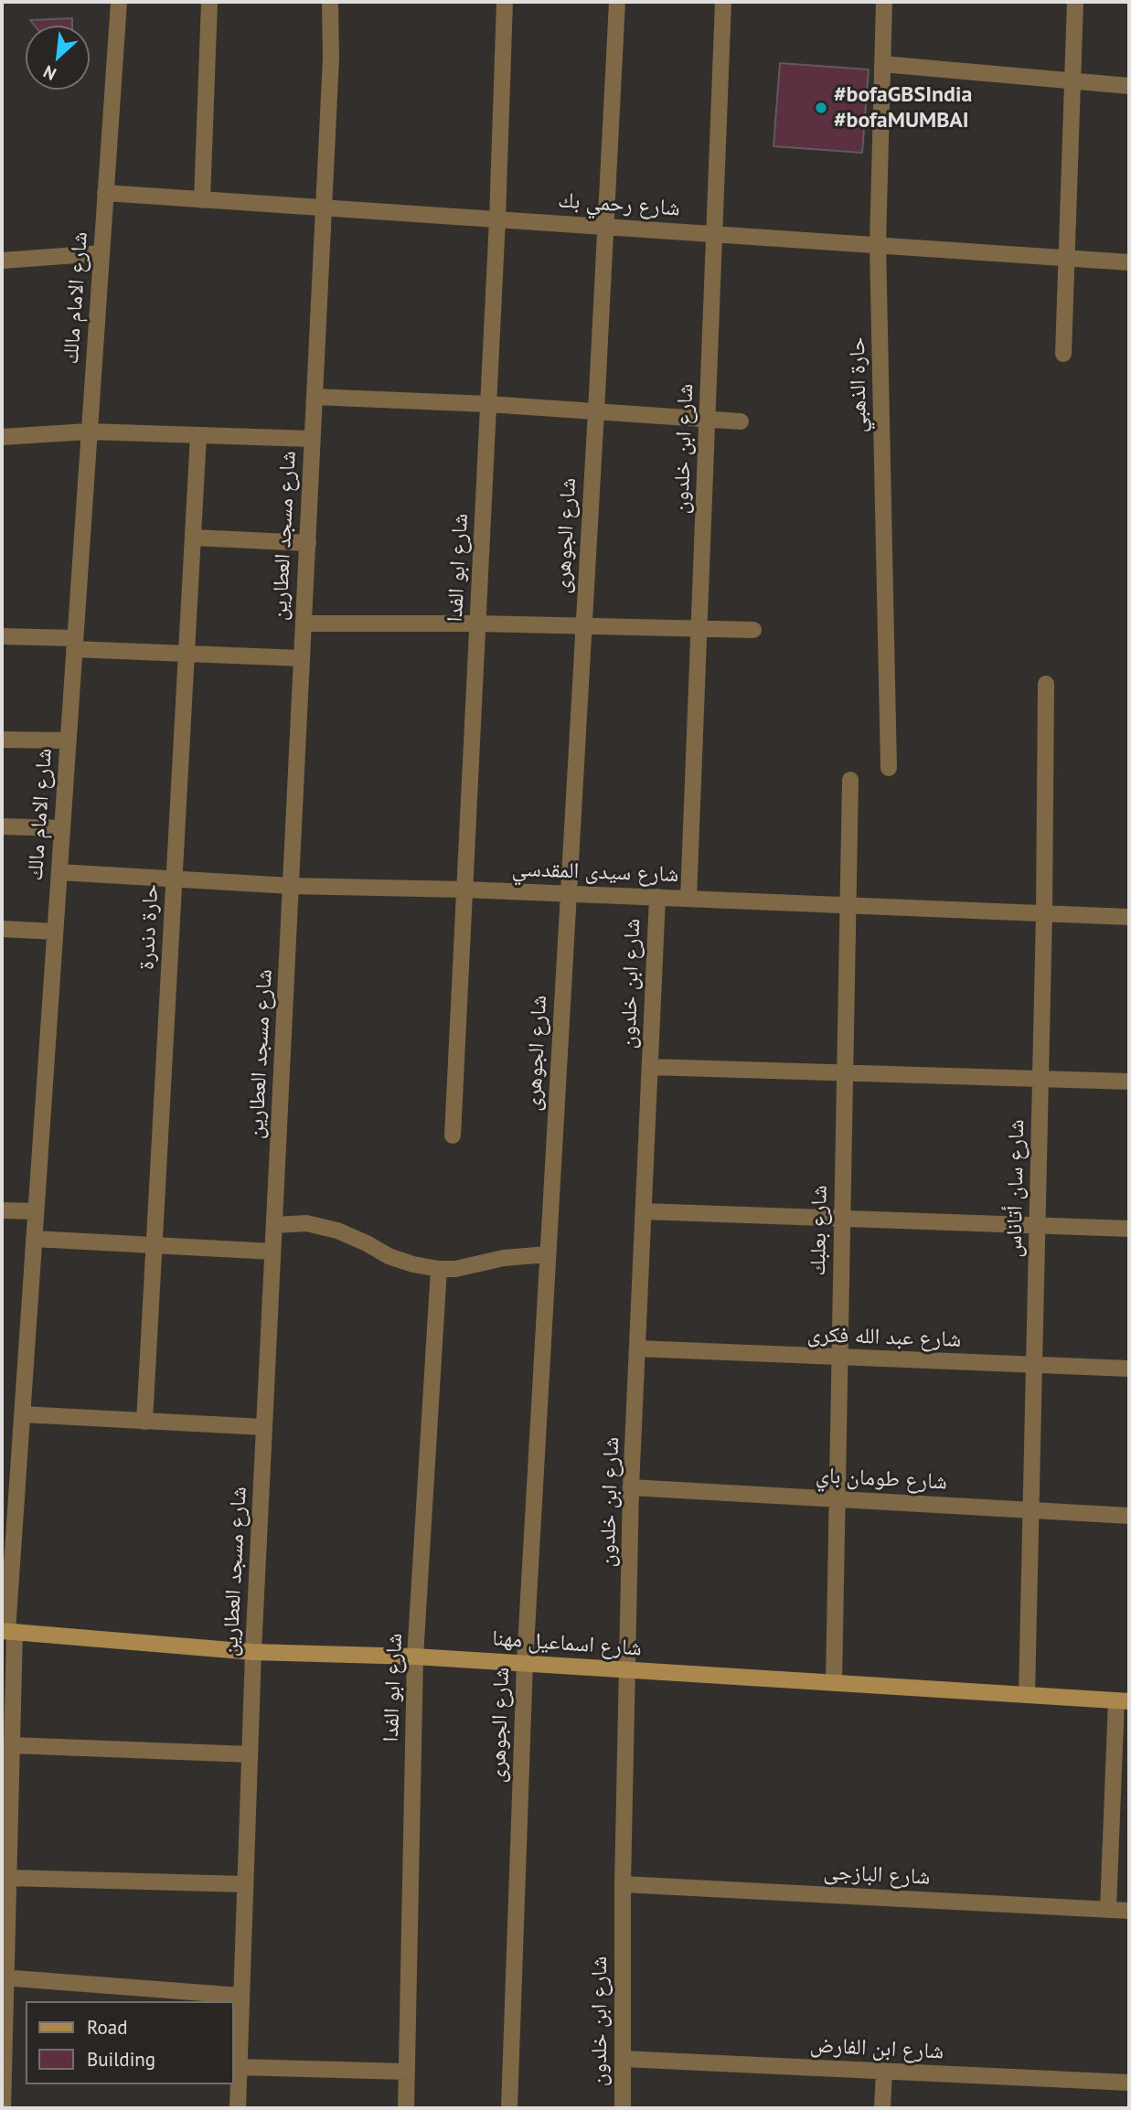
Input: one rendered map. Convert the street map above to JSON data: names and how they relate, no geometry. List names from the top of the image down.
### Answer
{
  "streets": {
    "main road": ["شارع اسماعيل مهنا"],
    "street": [
      "شارع رحمي بك",
      "شارع الامام مالك",
      "حارة الذهبي",
      "شارع ابن خلدون",
      "شارع مسجد العطارين",
      "شارع الجوهرى",
      "شارع ابو الفدا",
      "شارع سيدى المقدسي",
      "حارة دندرة",
      "شارع سان أتاناس",
      "شارع بعلبك",
      "شارع عبد الله فكرى",
      "شارع طومان باي",
      "شارع البازجى",
      "شارع ابن الفارض"
    ]
  },
  "crossings": [
    ["شارع رحمي بك", "شارع الامام مالك"],
    ["شارع رحمي بك", "حارة الذهبي"],
    ["شارع رحمي بك", "شارع ابن خلدون"],
    ["شارع رحمي بك", "شارع مسجد العطارين"],
    ["شارع رحمي بك", "شارع الجوهرى"],
    ["شارع رحمي بك", "شارع ابو الفدا"],
    ["شارع الامام مالك", "شارع سيدى المقدسي"],
    ["شارع الامام مالك", "شارع اسماعيل مهنا"],
    ["شارع ابن خلدون", "شارع سيدى المقدسي"],
    ["شارع ابن خلدون", "شارع عبد الله فكرى"],
    ["شارع ابن خلدون", "شارع طومان باي"],
    ["شارع ابن خلدون", "شارع اسماعيل مهنا"],
    ["شارع ابن خلدون", "شارع البازجى"],
    ["شارع ابن خلدون", "شارع ابن الفارض"],
    ["شارع مسجد العطارين", "شارع سيدى المقدسي"],
    ["شارع مسجد العطارين", "شارع اسماعيل مهنا"],
    ["شارع الجوهرى", "شارع سيدى المقدسي"],
    ["شارع الجوهرى", "شارع اسماعيل مهنا"],
    ["شارع ابو الفدا", "شارع سيدى المقدسي"],
    ["شارع ابو الفدا", "شارع اسماعيل مهنا"],
    ["شارع سيدى المقدسي", "حارة دندرة"],
    ["شارع سيدى المقدسي", "شارع سان أتاناس"],
    ["شارع سيدى المقدسي", "شارع بعلبك"],
    ["شارع سان أتاناس", "شارع عبد الله فكرى"],
    ["شارع سان أتاناس", "شارع طومان باي"],
    ["شارع سان أتاناس", "شارع اسماعيل مهنا"],
    ["شارع بعلبك", "شارع عبد الله فكرى"],
    ["شارع بعلبك", "شارع طومان باي"],
    ["شارع بعلبك", "شارع اسماعيل مهنا"]
  ],
  "places": ["#bofaGBSIndia #bofaMUMBAI"],
  "legend": ["Road", "Building"],
  "north": "bottom left"
}
